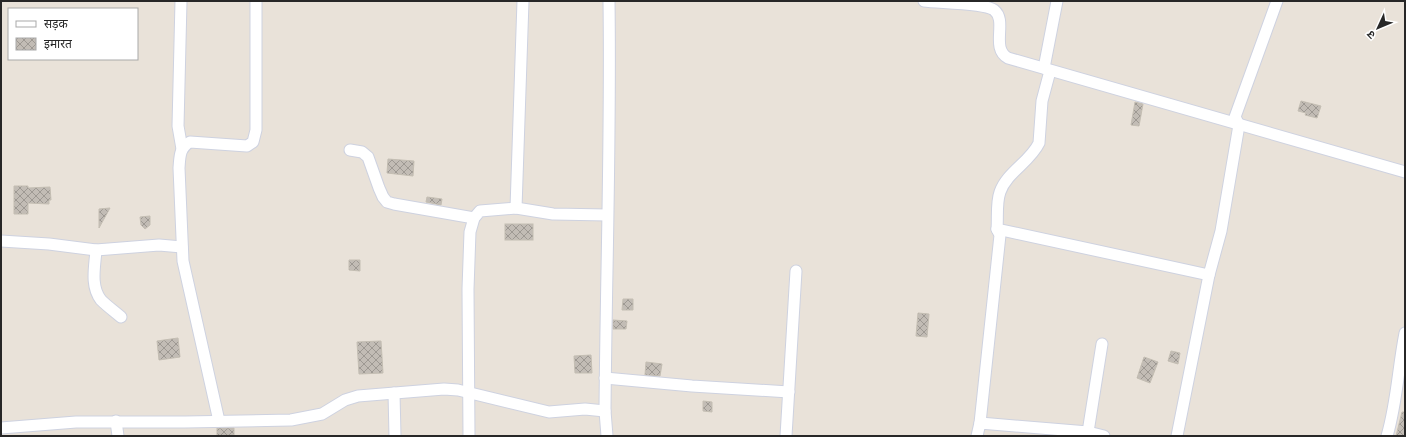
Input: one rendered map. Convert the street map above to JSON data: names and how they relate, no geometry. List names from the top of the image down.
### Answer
{
  "legend": ["सड़क", "इमारत"],
  "north": "bottom left"
}
